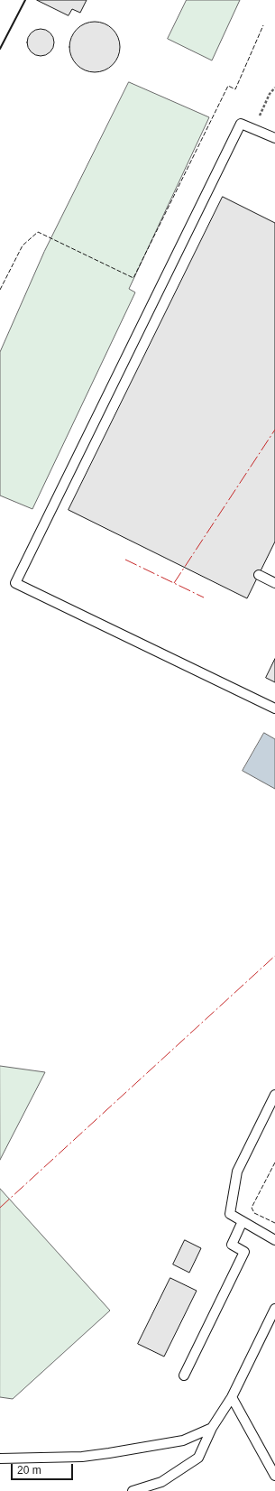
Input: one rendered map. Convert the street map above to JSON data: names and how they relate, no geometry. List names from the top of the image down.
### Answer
{
  "scale_bar": "20 m"
}
